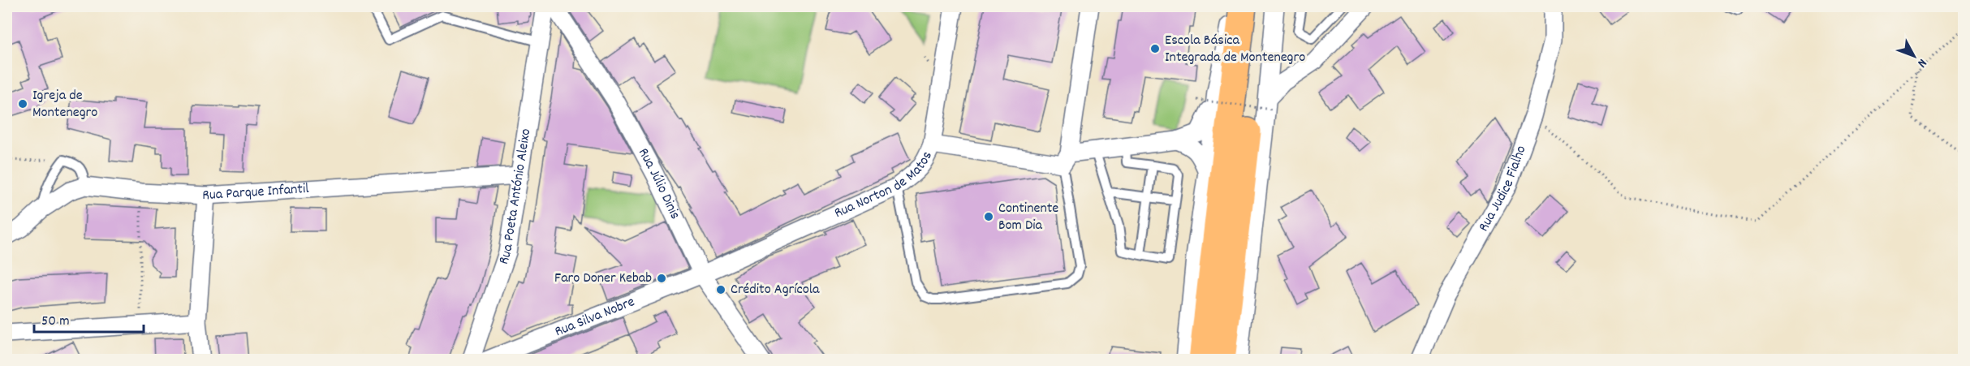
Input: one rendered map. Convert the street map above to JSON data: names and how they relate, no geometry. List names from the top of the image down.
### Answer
{
  "streets": {
    "street": [
      "Rua Norton de Matos",
      "Rua Júlio Dinis",
      "Rua Judice Fialho",
      "Rua Parque Infantil",
      "Rua Poeta António Aleixo",
      "Rua Silva Nobre"
    ]
  },
  "crossings": [
    ["Rua Norton de Matos", "Rua Júlio Dinis"],
    ["Rua Norton de Matos", "Rua Silva Nobre"],
    ["Rua Júlio Dinis", "Rua Silva Nobre"],
    ["Rua Parque Infantil", "Rua Poeta António Aleixo"]
  ],
  "places": [
    "Escola Básica Integrada de Montenegro",
    "Igreja de Montenegro",
    "Continente Bom Dia",
    "Faro Doner Kebab",
    "Crédito Agrícola"
  ],
  "scale_bar": "50 m",
  "north": "bottom right"
}
